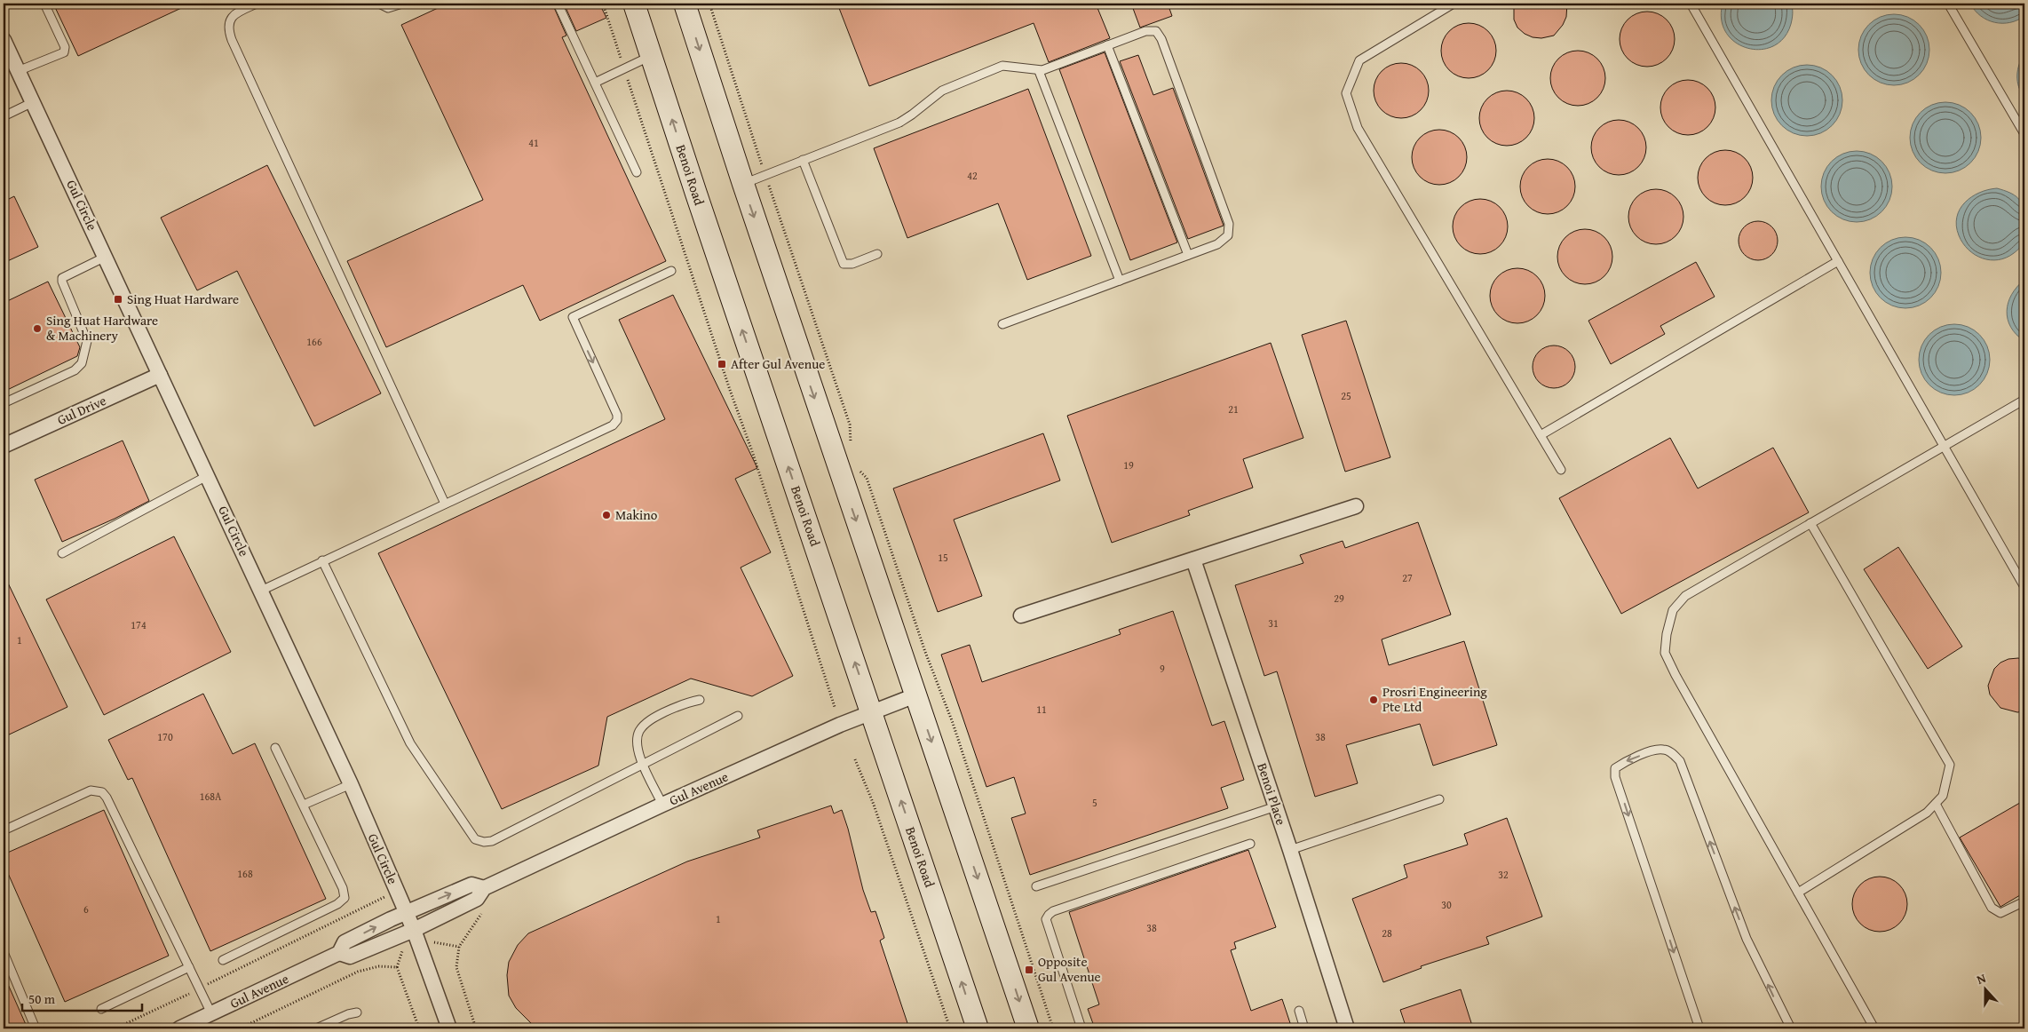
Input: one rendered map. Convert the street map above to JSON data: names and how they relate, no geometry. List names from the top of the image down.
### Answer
{
  "streets": {
    "main road": ["Benoi Road"],
    "street": [
      "Gul Circle",
      "Gul Drive",
      "Gul Avenue",
      "Benoi Place"
    ]
  },
  "crossings": [
    ["Benoi Road", "Gul Avenue"],
    ["Gul Circle", "Gul Drive"],
    ["Gul Circle", "Gul Avenue"]
  ],
  "places": {
    "transit": ["Sing Huat Hardware", "After Gul Avenue", "Opposite Gul Avenue"],
    "other": ["Sing Huat Hardware & Machinery", "Makino", "Prosri Engineering Pte Ltd"]
  },
  "house_numbers": [
    "41",
    "42",
    "166",
    "25",
    "21",
    "19",
    "15",
    "27",
    "29",
    "31",
    "174",
    "1",
    "9",
    "11",
    "170",
    "38",
    "168A",
    "5",
    "168",
    "32",
    "30",
    "6",
    "1",
    "38",
    "28"
  ],
  "scale_bar": "50 m",
  "north": "top"
}
